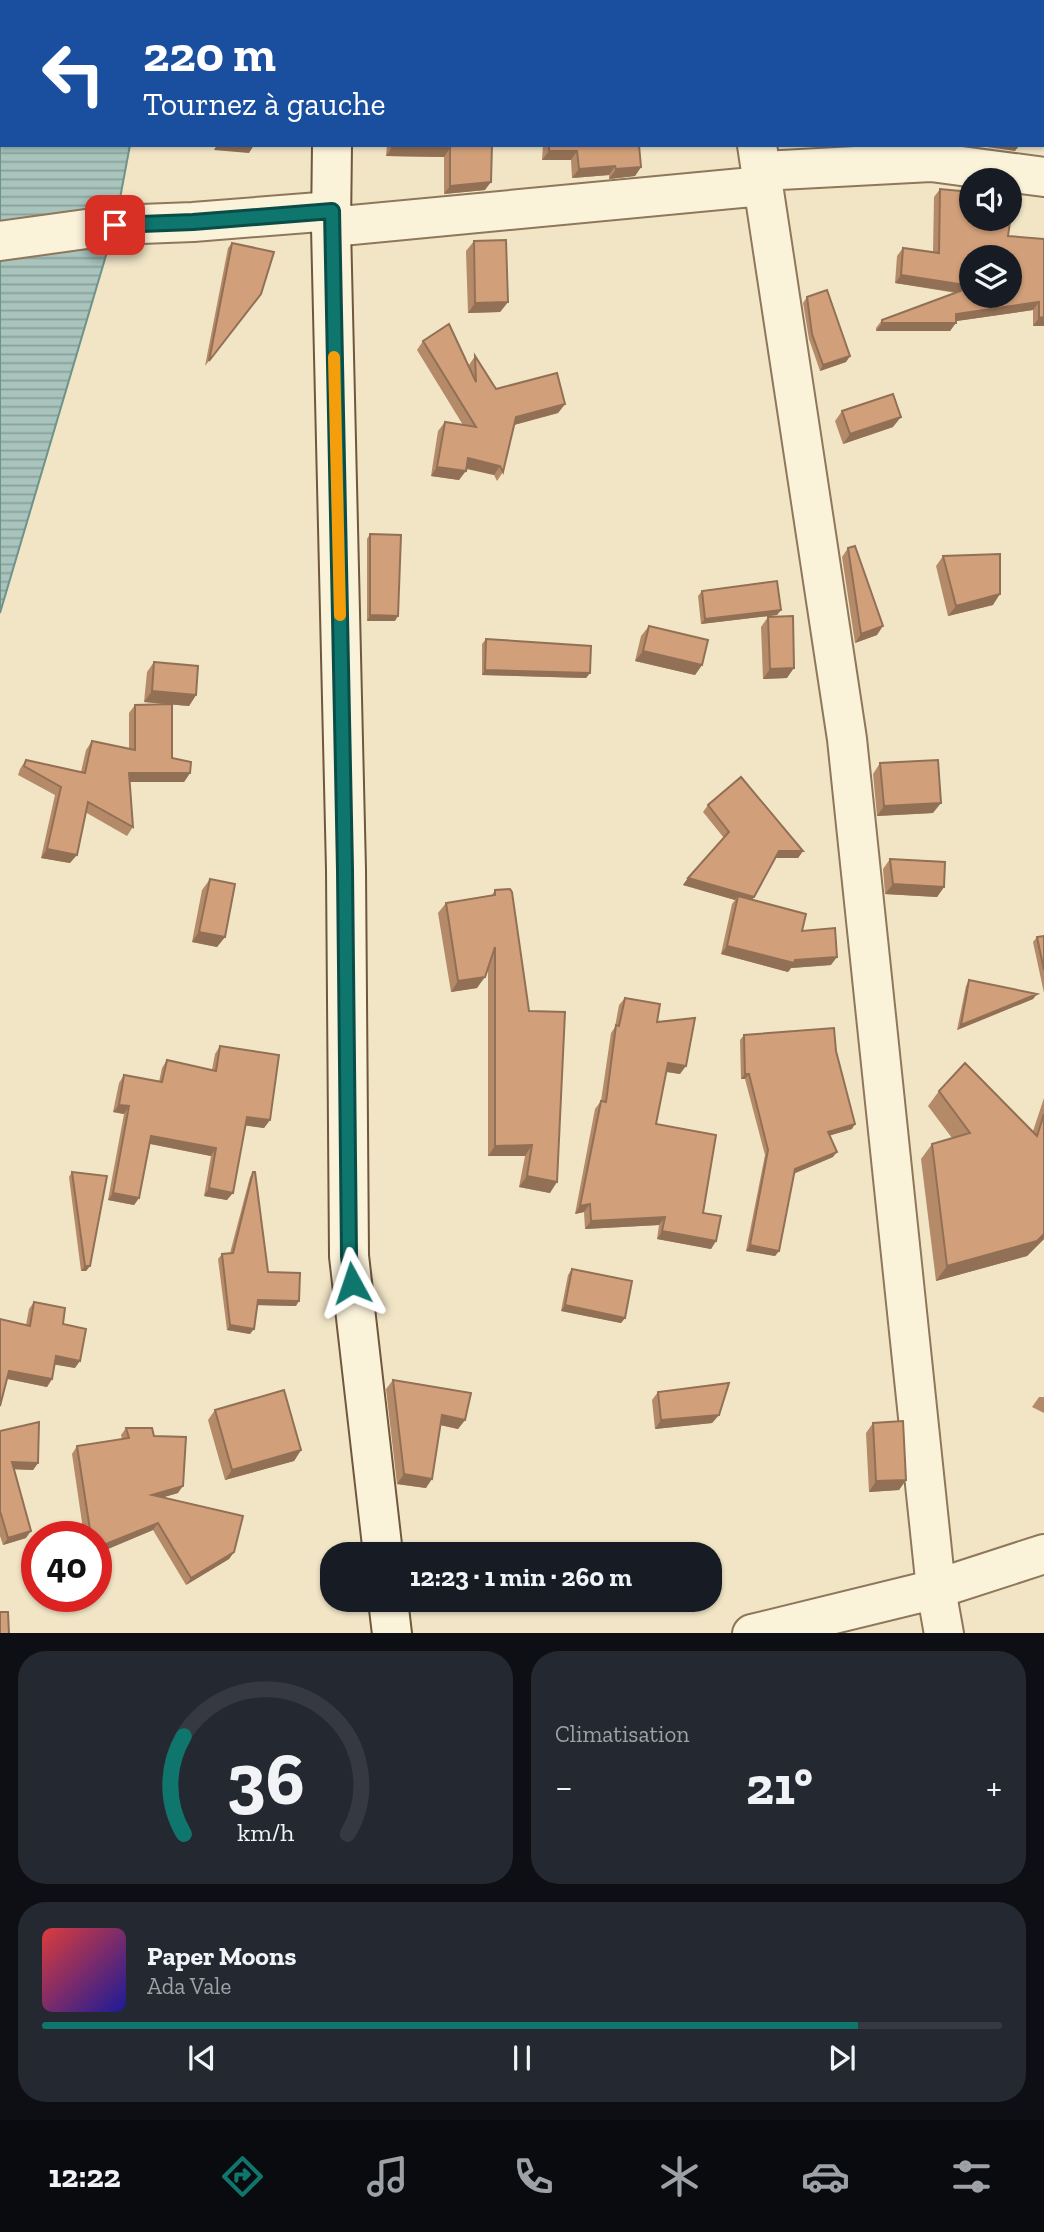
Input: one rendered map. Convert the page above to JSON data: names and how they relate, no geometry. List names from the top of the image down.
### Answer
{
  "page": {
    "turn": ["220 m", "Tournez à gauche"],
    "limit": "40",
    "trip": "12:23 · 1 min · 260 m",
    "tile": "Climatisation",
    "heat": ["−", "21°", "+"],
    "song": ["Paper Moons", "Ada Vale"],
    "tabs": "12:22",
    "gauge": ["36", "km/h"]
  }
}
